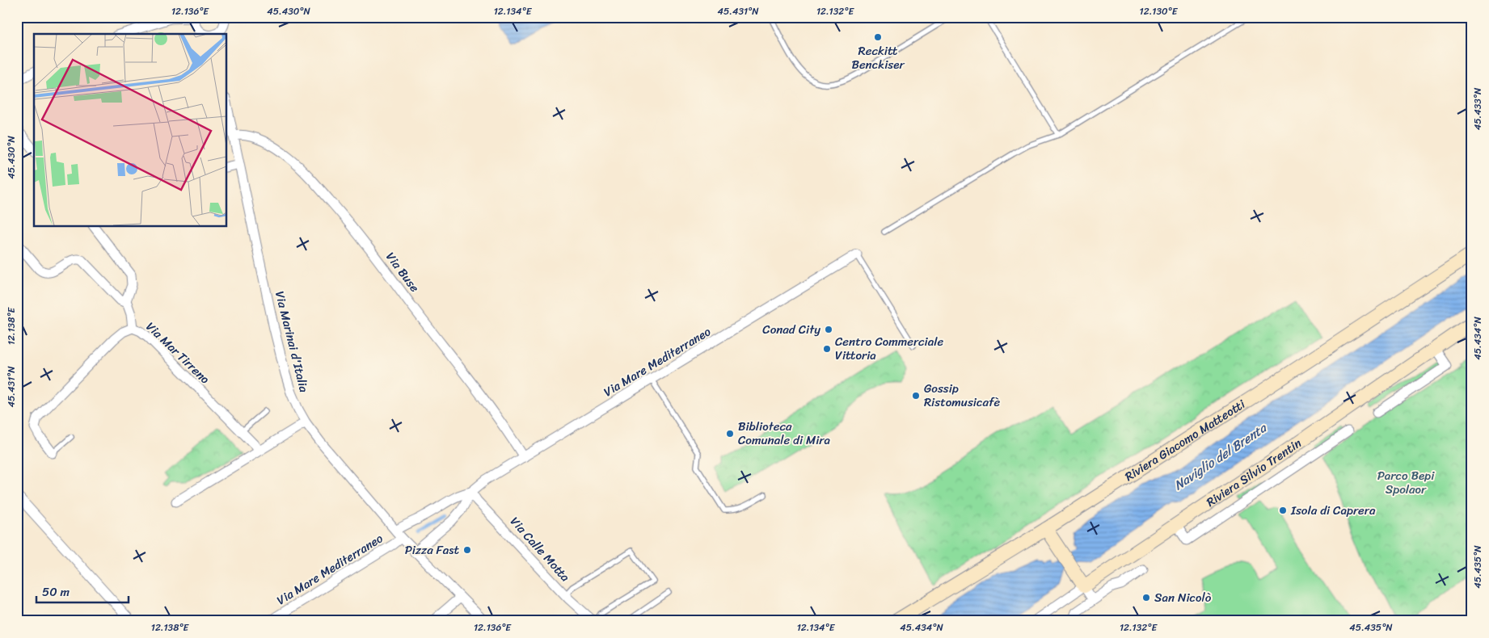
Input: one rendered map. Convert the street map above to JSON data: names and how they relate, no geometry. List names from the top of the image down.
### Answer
{
  "streets": {
    "street": [
      "Via Buse",
      "Via Marinai d'Italia",
      "Via Mar Tirreno",
      "Via Mare Mediterraneo",
      "Riviera Giacomo Matteotti",
      "Riviera Silvio Trentin",
      "Via Calle Motta"
    ]
  },
  "crossings": [
    ["Via Buse", "Via Marinai d'Italia"],
    ["Via Buse", "Via Mare Mediterraneo"],
    ["Via Marinai d'Italia", "Via Mare Mediterraneo"],
    ["Via Mare Mediterraneo", "Via Calle Motta"]
  ],
  "water": ["Naviglio del Brenta"],
  "parks": ["Parco Bepi Spolaor"],
  "places": [
    "Reckitt Benckiser",
    "Conad City",
    "Centro Commerciale Vittoria",
    "Gossip Ristomusicafè",
    "Biblioteca Comunale di Mira",
    "Isola di Caprera",
    "Pizza Fast",
    "San Nicolò"
  ],
  "scale_bar": "50 m",
  "coordinates": [
    "12.136°E",
    "45.430°N",
    "12.134°E",
    "45.431°N",
    "12.132°E",
    "12.130°E",
    "45.433°N",
    "12.138°E",
    "45.434°N",
    "45.435°N"
  ]
}
